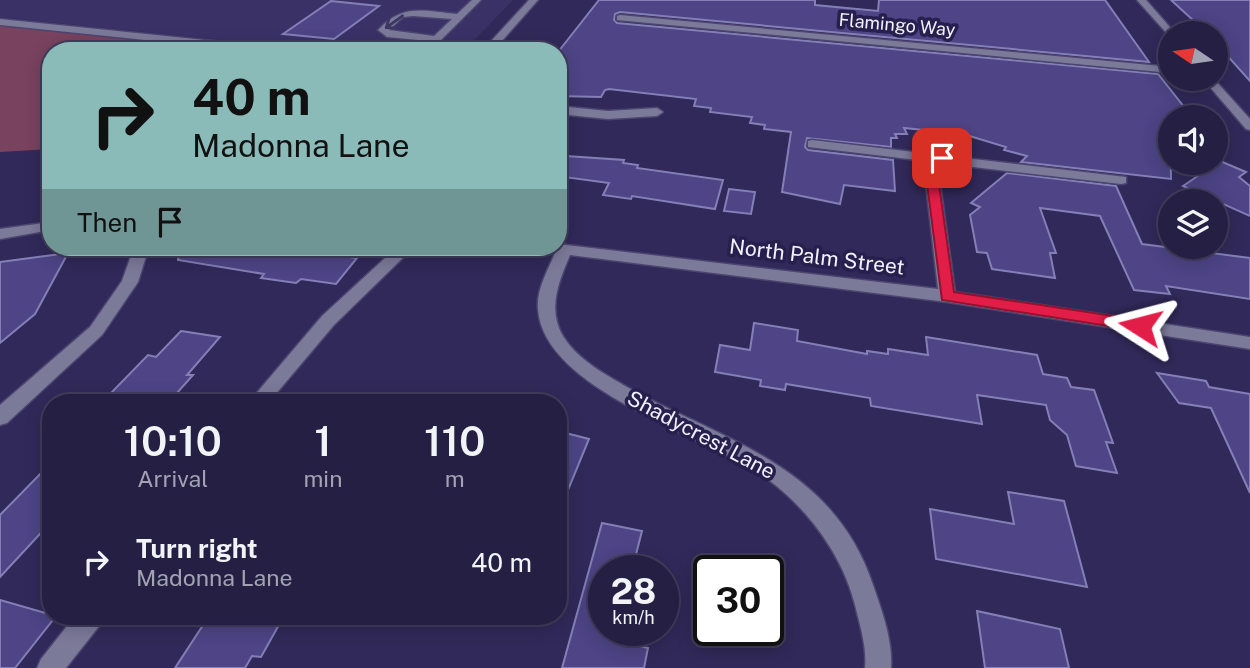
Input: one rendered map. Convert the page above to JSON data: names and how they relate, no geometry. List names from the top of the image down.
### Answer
{
  "streets": {
    "street": ["Flamingo Way", "North Palm Street", "Shadycrest Lane"]
  },
  "north": "left",
  "page": {
    "turn": ["40 m", "Madonna Lane"],
    "then": "Then",
    "eta": [
      "10:10",
      "Arrival",
      "1",
      "min",
      "110",
      "m"
    ],
    "list": [
      {
        "name": "Turn right",
        "note": "Madonna Lane",
        "value": "40 m"
      }
    ],
    "speed": "28 km/h",
    "limit": "30"
  }
}
